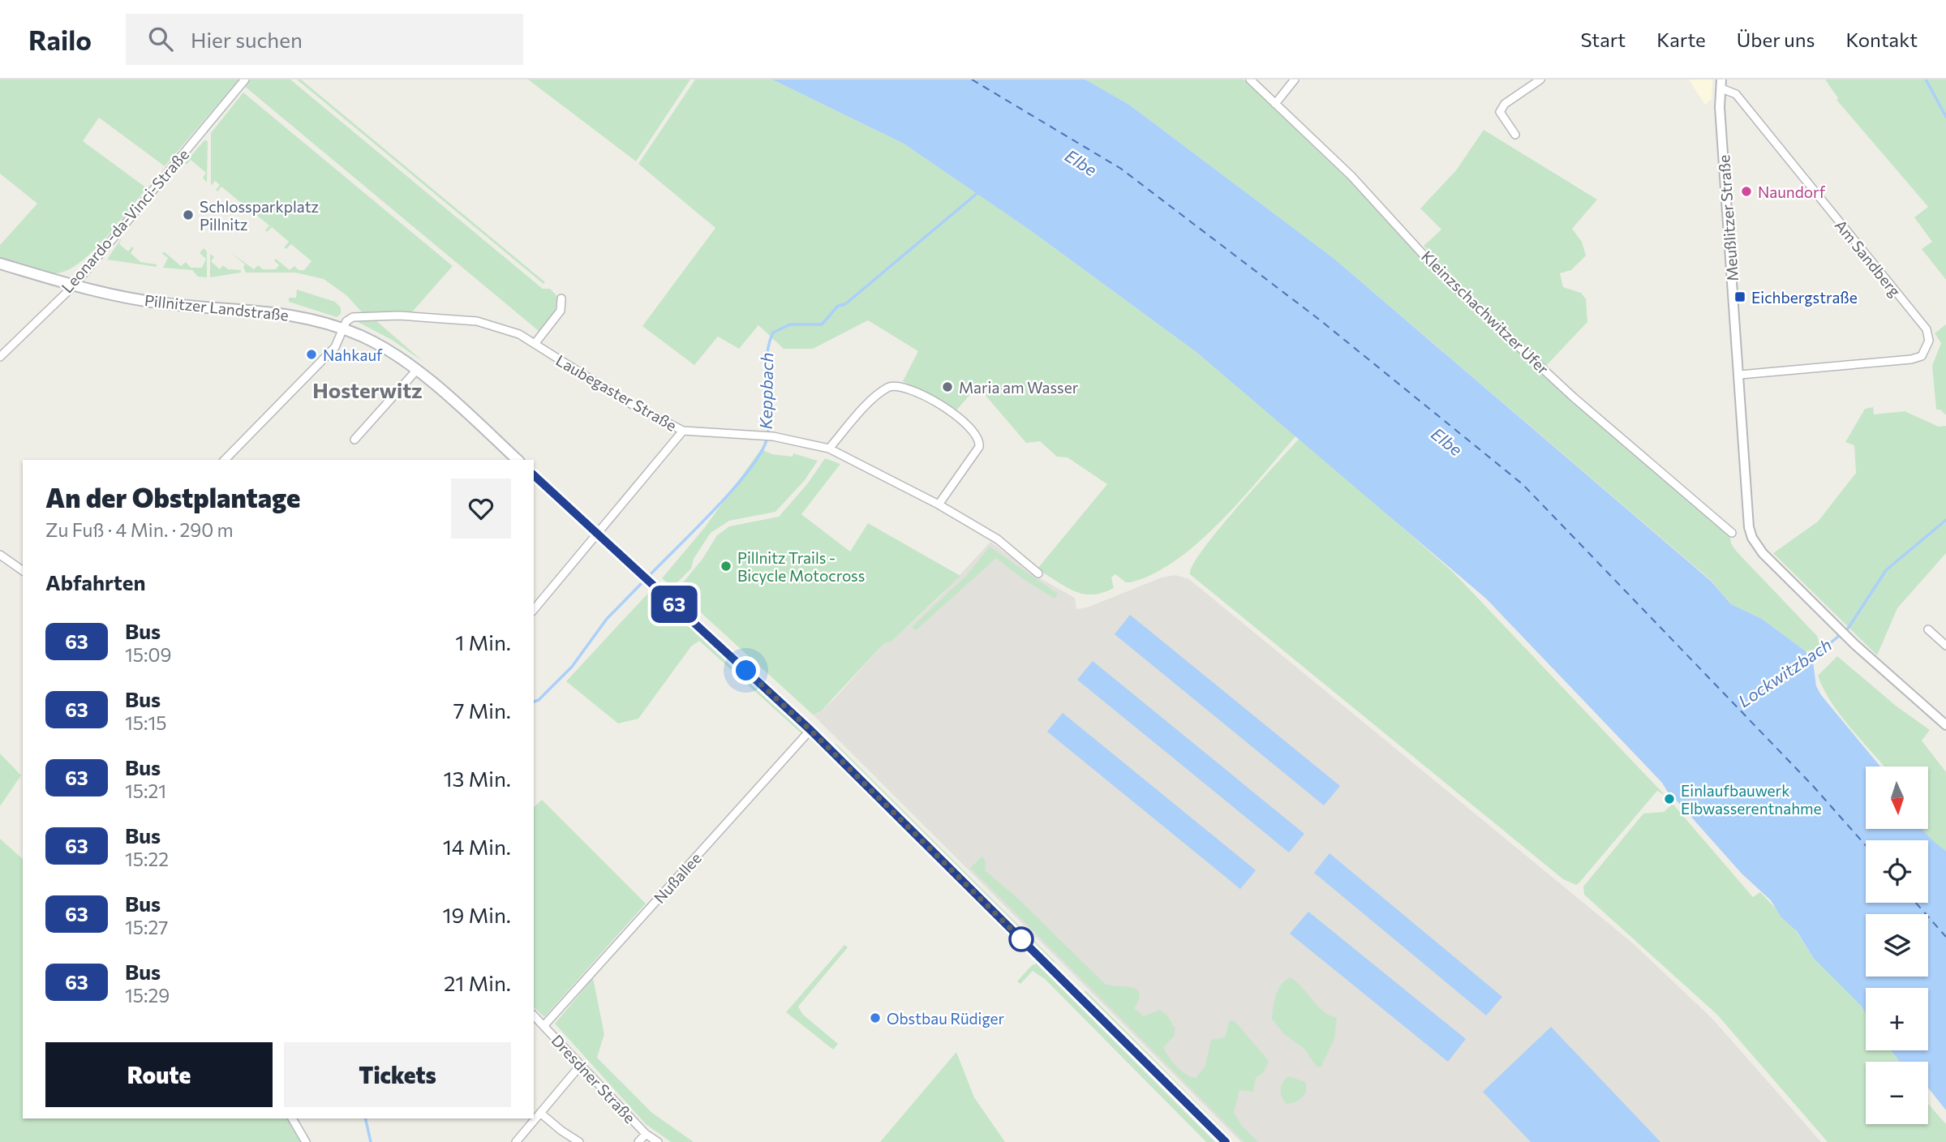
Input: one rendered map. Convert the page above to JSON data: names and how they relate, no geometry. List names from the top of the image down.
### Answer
{
  "streets": {
    "main road": ["Pillnitzer Landstraße"],
    "street": [
      "Meußlitzer Straße",
      "Leonardo-da-Vinci-Straße",
      "Am Sandberg",
      "Kleinzschachwitzer Ufer",
      "Laubegaster Straße",
      "Nußallee",
      "Dresdner Straße"
    ]
  },
  "crossings": [
    ["Meußlitzer Straße", "Am Sandberg"],
    ["Leonardo-da-Vinci-Straße", "Pillnitzer Landstraße"],
    ["Pillnitzer Landstraße", "Laubegaster Straße"],
    ["Nußallee", "Dresdner Straße"]
  ],
  "districts": ["Hosterwitz"],
  "water": ["Elbe", "Keppbach", "Lockwitzbach"],
  "places": {
    "other": [
      "Naundorf",
      "Schlossparkplatz Pillnitz",
      "Nahkauf",
      "Maria am Wasser",
      "Pillnitz Trails - Bicycle Motocross",
      "Einlaufbauwerk Elbwasserentnahme",
      "Obstbau Rüdiger"
    ],
    "transit": ["Eichbergstraße"]
  },
  "lines": ["bus line 63"],
  "north": "bottom",
  "page": {
    "header": "Railo",
    "search": "Hier suchen",
    "nav": [
      "Start",
      "Karte",
      "Über uns",
      "Kontakt"
    ],
    "on_map": "63",
    "heading": [
      ["An der Obstplantage", "Zu Fuß · 4 Min. · 290 m"],
      "Abfahrten"
    ],
    "list": [
      {
        "mark": "63",
        "name": "Bus",
        "note": "15:09",
        "value": "1 Min."
      },
      {
        "mark": "63",
        "name": "Bus",
        "note": "15:15",
        "value": "7 Min."
      },
      {
        "mark": "63",
        "name": "Bus",
        "note": "15:21",
        "value": "13 Min."
      },
      {
        "mark": "63",
        "name": "Bus",
        "note": "15:22",
        "value": "14 Min."
      },
      {
        "mark": "63",
        "name": "Bus",
        "note": "15:27",
        "value": "19 Min."
      },
      {
        "mark": "63",
        "name": "Bus",
        "note": "15:29",
        "value": "21 Min."
      }
    ],
    "map_buttons": ["+", "−"],
    "buttons": ["Route", "Tickets"]
  }
}
